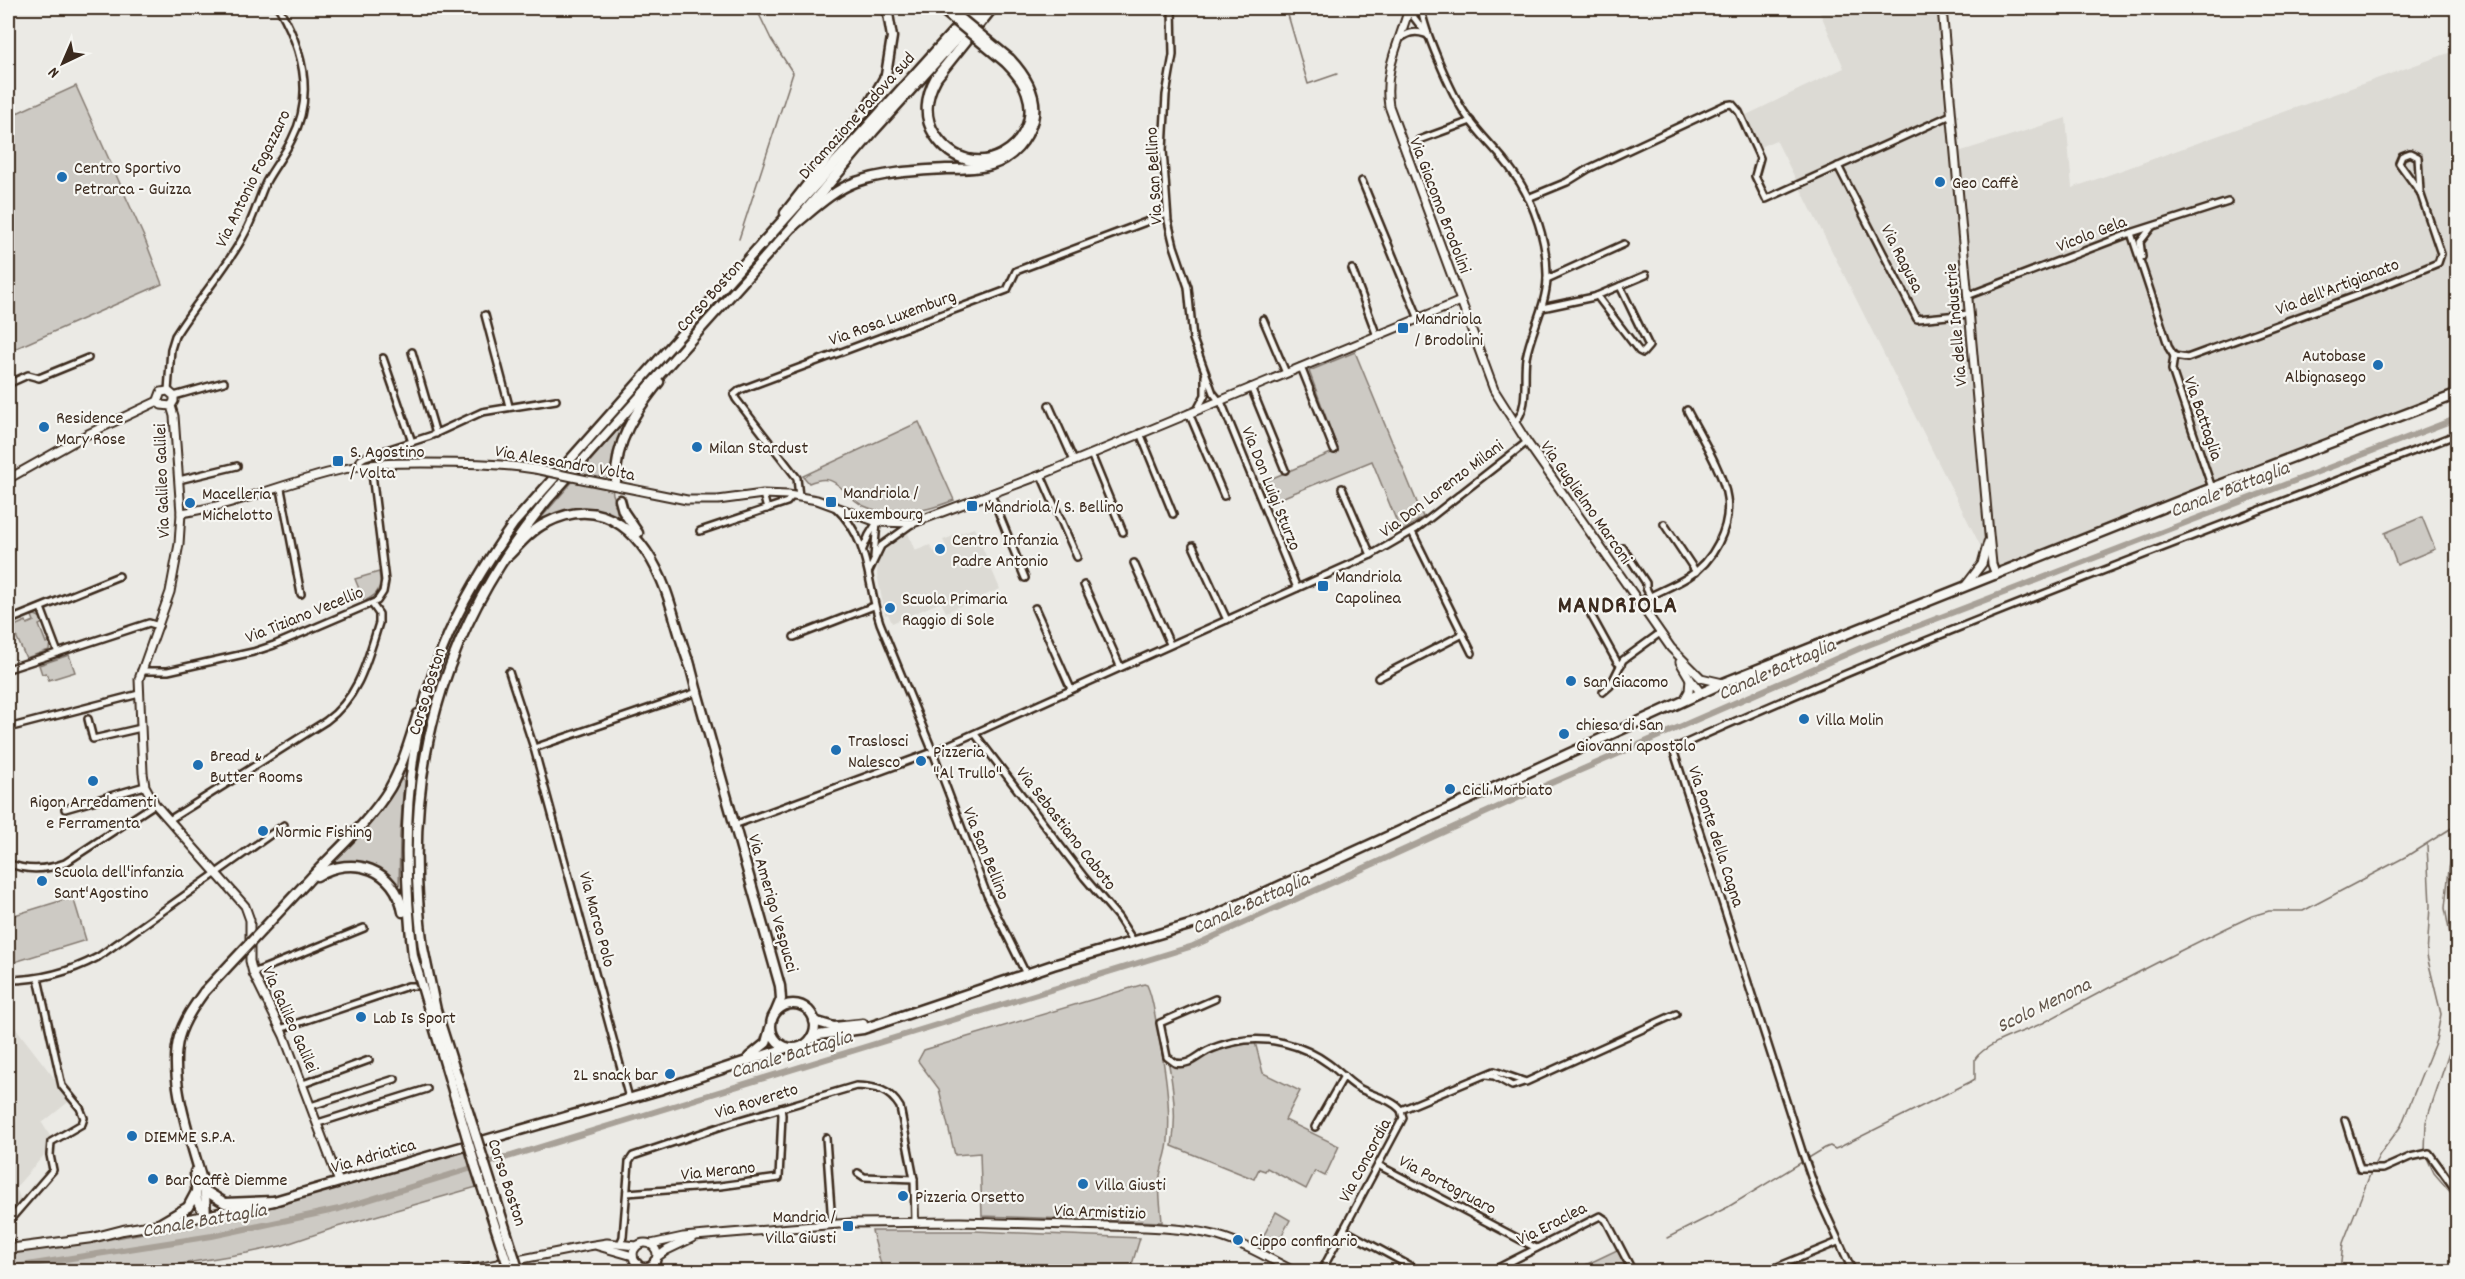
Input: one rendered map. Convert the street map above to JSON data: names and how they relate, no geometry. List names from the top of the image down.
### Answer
{
  "streets": {
    "highway": ["Diramazione Padova sud"],
    "main road": ["Corso Boston", "Via Amerigo Vespucci", "Via Adriatica"],
    "street": [
      "Via San Bellino",
      "Via Antonio Fogazzaro",
      "Via Giacomo Brodolini",
      "Vicolo Gela",
      "Via Ragusa",
      "Via dell'Artigianato",
      "Via Rosa Luxemburg",
      "Via delle Industrie",
      "Via Battaglia",
      "Via Alessandro Volta",
      "Via Galileo Galilei",
      "Via Don Luigi Sturzo",
      "Via Don Lorenzo Milani",
      "Via Guglielmo Marconi",
      "Via Tiziano Vecellio",
      "Via Sebastiano Caboto",
      "Via Ponte della Cagna",
      "Via Marco Polo",
      "Via Rovereto",
      "Via Concordia",
      "Via Merano",
      "Via Portogruaro",
      "Via Armistizio",
      "Via Eraclea"
    ]
  },
  "crossings": [
    ["Diramazione Padova sud", "Corso Boston"],
    ["Via San Bellino", "Via Rosa Luxemburg"],
    ["Via San Bellino", "Via Alessandro Volta"],
    ["Via San Bellino", "Via Don Luigi Sturzo"],
    ["Via San Bellino", "Via Don Lorenzo Milani"],
    ["Via San Bellino", "Via Amerigo Vespucci"],
    ["Via Antonio Fogazzaro", "Via Galileo Galilei"],
    ["Via Giacomo Brodolini", "Via Guglielmo Marconi"],
    ["Vicolo Gela", "Via delle Industrie"],
    ["Via Ragusa", "Via delle Industrie"],
    ["Via dell'Artigianato", "Via Battaglia"],
    ["Via Rosa Luxemburg", "Via Alessandro Volta"],
    ["Via Alessandro Volta", "Via Galileo Galilei"],
    ["Via Alessandro Volta", "Via Tiziano Vecellio"],
    ["Via Galileo Galilei", "Via Tiziano Vecellio"],
    ["Via Galileo Galilei", "Via Adriatica"],
    ["Via Don Luigi Sturzo", "Via Don Lorenzo Milani"],
    ["Via Don Lorenzo Milani", "Via Guglielmo Marconi"],
    ["Via Don Lorenzo Milani", "Via Sebastiano Caboto"],
    ["Via Don Lorenzo Milani", "Via Amerigo Vespucci"],
    ["Via Amerigo Vespucci", "Via Adriatica"],
    ["Via Marco Polo", "Via Adriatica"],
    ["Via Rovereto", "Via Merano"],
    ["Via Rovereto", "Via Armistizio"],
    ["Via Concordia", "Via Portogruaro"],
    ["Via Portogruaro", "Via Eraclea"]
  ],
  "districts": ["MANDRIOLA"],
  "water": ["Canale Battaglia", "Scolo Menona"],
  "places": {
    "other": [
      "Centro Sportivo Petrarca - Guizza",
      "Geo Caffè",
      "Autobase Albignasego",
      "Residence Mary Rose",
      "Milan Stardust",
      "Macelleria Michelotto",
      "Centro Infanzia Padre Antonio",
      "Scuola Primaria Raggio di Sole",
      "San Giacomo",
      "Villa Molin",
      "chiesa di San Giovanni apostolo",
      "Traslosci Nalesco",
      "Pizzeria \"Al Trullo\"",
      "Bread & Butter Rooms",
      "Rigon Arredamenti e Ferramenta",
      "Cicli Morbiato",
      "Normic Fishing",
      "Scuola dell'infanzia Sant'Agostino",
      "Lab Is Sport",
      "2L snack bar",
      "DIEMME S.P.A.",
      "Bar Caffè Diemme",
      "Villa Giusti",
      "Pizzeria Orsetto",
      "Cippo confinario"
    ],
    "transit": [
      "Mandriola / Brodolini",
      "S. Agostino / Volta",
      "Mandriola / Luxembourg",
      "Mandriola / S. Bellino",
      "Mandriola Capolinea",
      "Mandria / Villa Giusti"
    ]
  },
  "north": "bottom left"
}
